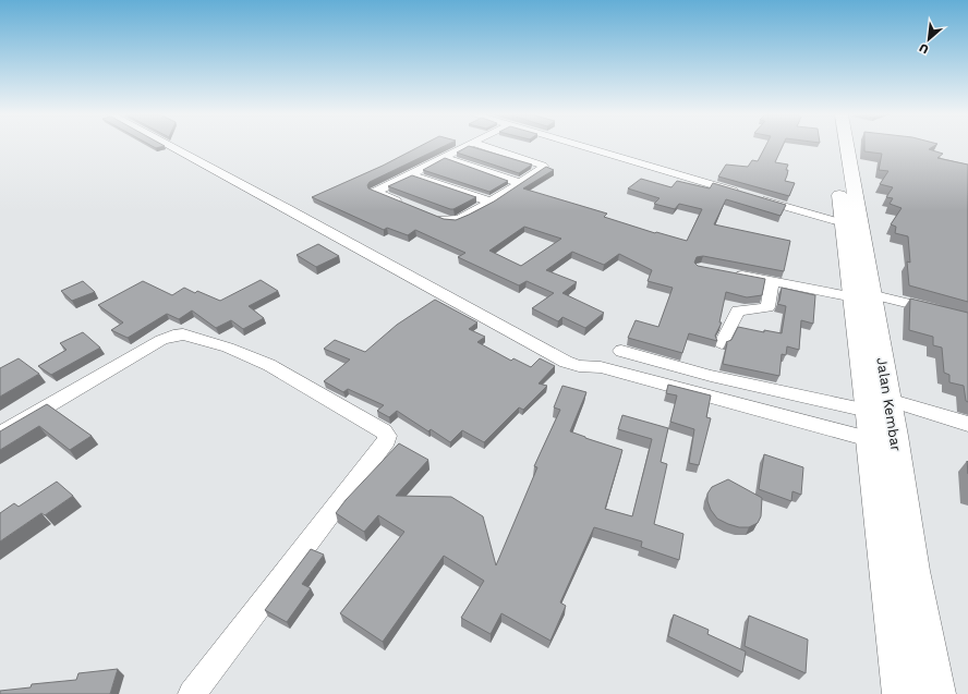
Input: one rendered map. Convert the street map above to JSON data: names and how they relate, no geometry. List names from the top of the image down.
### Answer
{
  "streets": {
    "main road": ["Jalan Kembar"]
  },
  "north": "bottom left"
}
